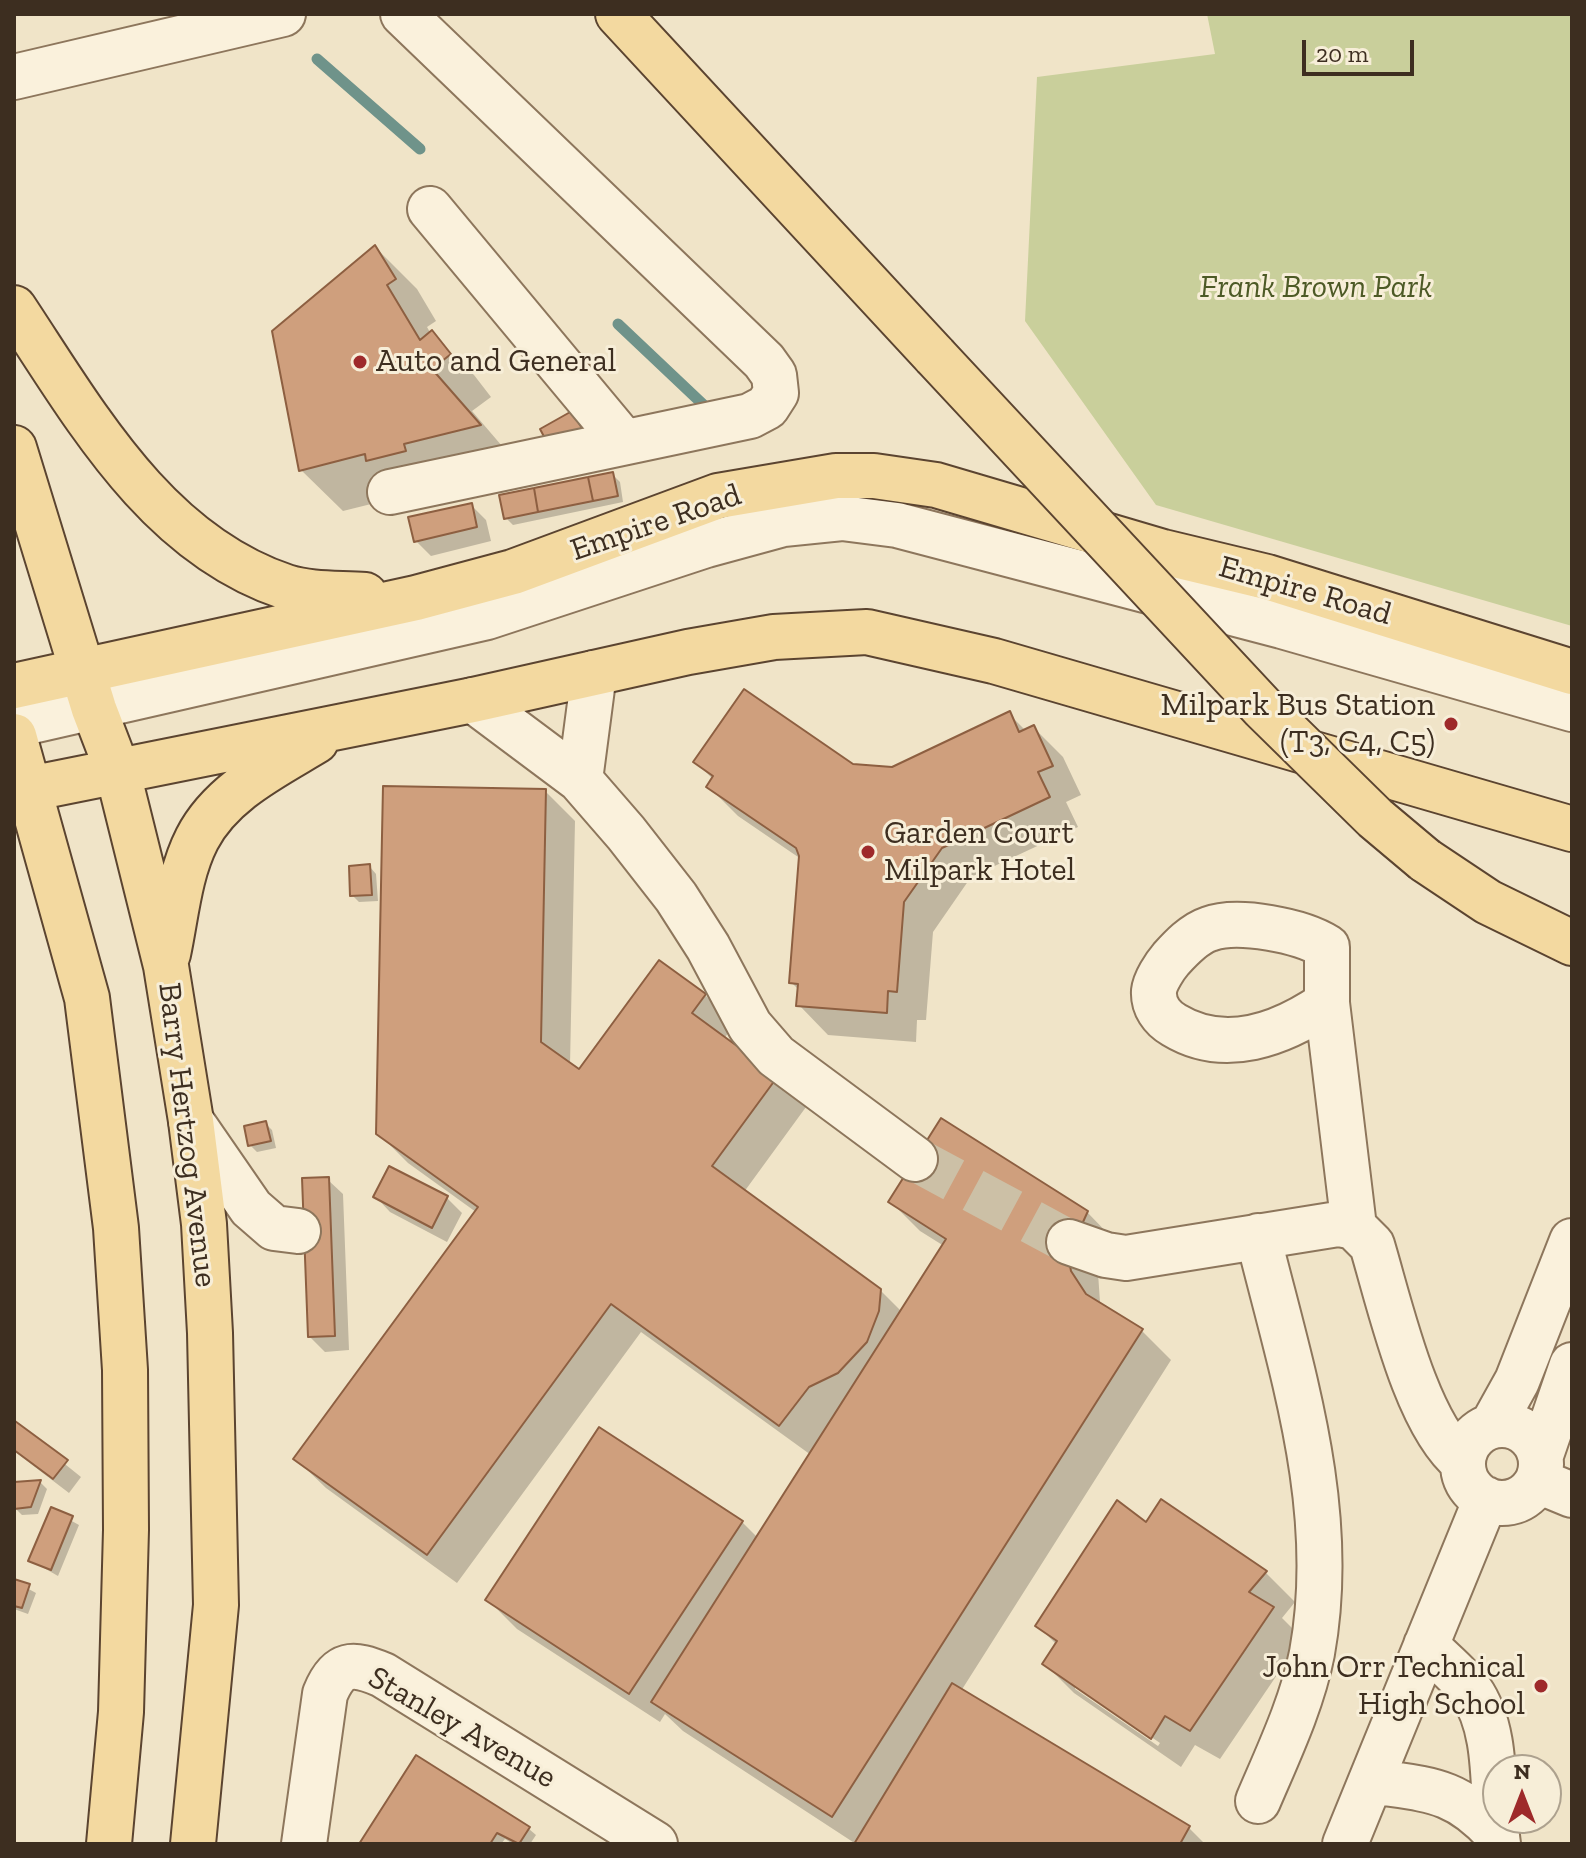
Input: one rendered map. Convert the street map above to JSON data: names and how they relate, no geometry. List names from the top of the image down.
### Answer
{
  "streets": {
    "main road": ["Empire Road", "Barry Hertzog Avenue"],
    "street": ["Stanley Avenue"]
  },
  "crossings": [
    ["Empire Road", "Barry Hertzog Avenue"]
  ],
  "parks": ["Frank Brown Park"],
  "places": [
    "Auto and General",
    "Milpark Bus Station (T3, C4, C5)",
    "Garden Court Milpark Hotel",
    "John Orr Technical High School"
  ],
  "scale_bar": "20 m",
  "north": "top"
}
